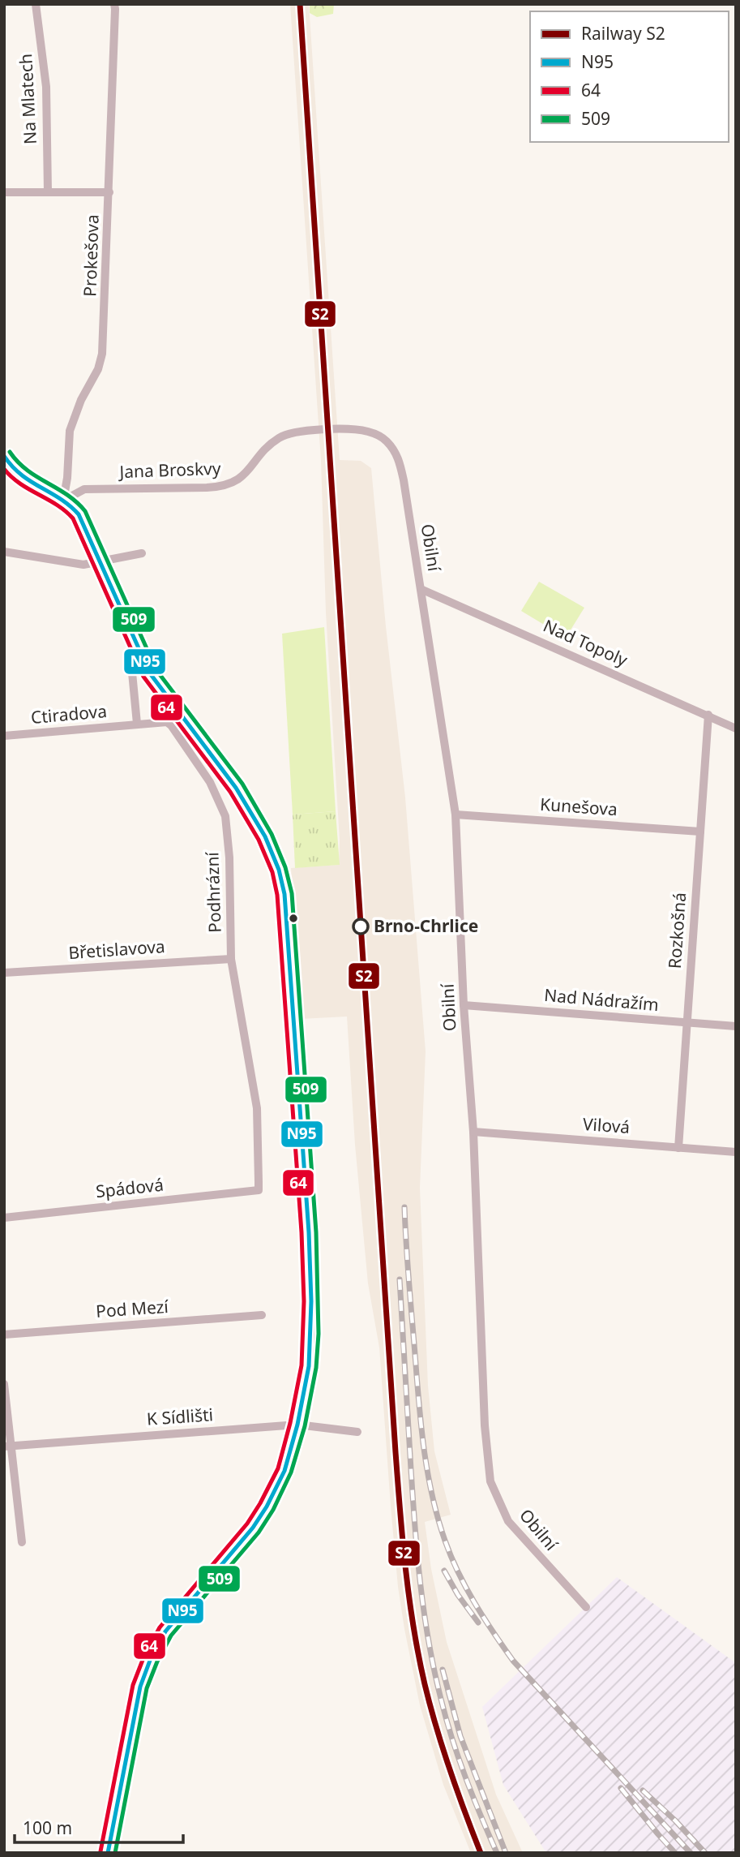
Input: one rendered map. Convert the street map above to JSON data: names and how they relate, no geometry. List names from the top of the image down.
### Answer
{
  "streets": {
    "street": [
      "Na Mlatech",
      "Prokešova",
      "Jana Broskvy",
      "Obilní",
      "Nad Topoly",
      "Ctiradova",
      "Kunešova",
      "Podhrázní",
      "Rozkošná",
      "Břetislavova",
      "Nad Nádražím",
      "Vilová",
      "Spádová",
      "Pod Mezí",
      "K Sídlišti"
    ]
  },
  "crossings": [
    ["Prokešova", "Jana Broskvy"],
    ["Jana Broskvy", "Obilní"],
    ["Obilní", "Nad Topoly"],
    ["Obilní", "Kunešova"],
    ["Obilní", "Nad Nádražím"],
    ["Obilní", "Vilová"],
    ["Nad Topoly", "Rozkošná"],
    ["Ctiradova", "Podhrázní"],
    ["Kunešova", "Rozkošná"],
    ["Podhrázní", "Břetislavova"],
    ["Podhrázní", "Spádová"],
    ["Rozkošná", "Nad Nádražím"],
    ["Rozkošná", "Vilová"]
  ],
  "places": ["Brno-Chrlice"],
  "lines": [
    "rail line S2",
    "transit line 509",
    "transit line N95",
    "transit line 64"
  ],
  "legend": [
    "Railway S2",
    "N95",
    "64",
    "509"
  ],
  "scale_bar": "100 m"
}
